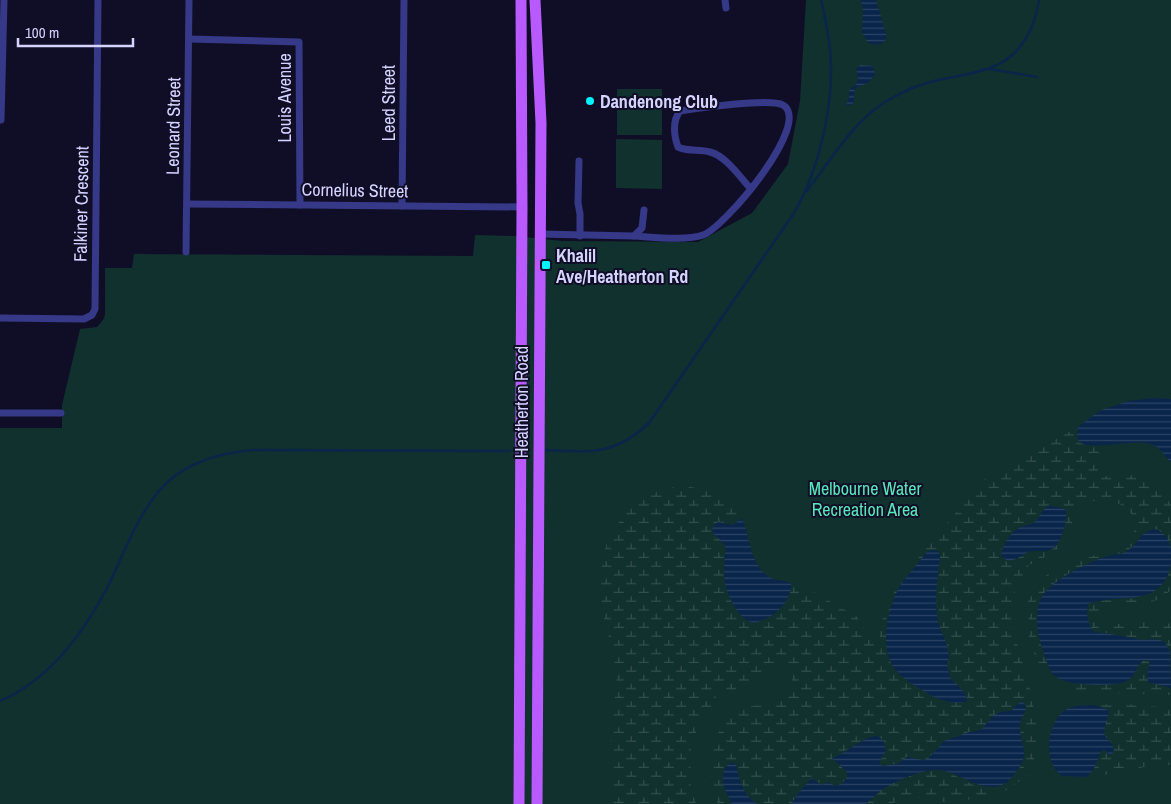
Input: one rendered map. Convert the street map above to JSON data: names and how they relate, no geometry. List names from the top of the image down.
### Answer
{
  "streets": {
    "main road": ["Heatherton Road"],
    "street": [
      "Louis Avenue",
      "Leed Street",
      "Leonard Street",
      "Cornelius Street",
      "Falkiner Crescent"
    ]
  },
  "crossings": [
    ["Louis Avenue", "Leonard Street"],
    ["Louis Avenue", "Cornelius Street"],
    ["Leed Street", "Cornelius Street"],
    ["Leonard Street", "Cornelius Street"],
    ["Cornelius Street", "Heatherton Road"]
  ],
  "parks": ["Melbourne Water Recreation Area"],
  "places": {
    "other": ["Dandenong Club"],
    "transit": ["Khalil Ave/Heatherton Rd"]
  },
  "scale_bar": "100 m"
}
